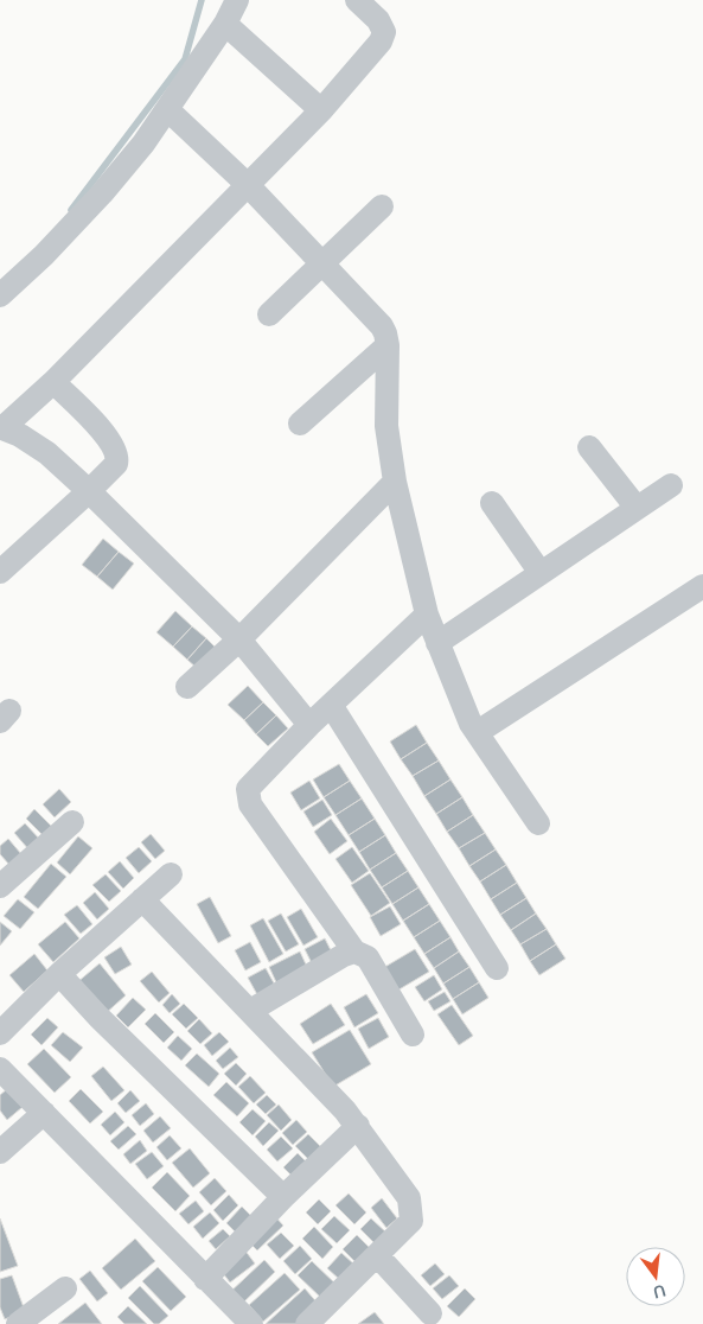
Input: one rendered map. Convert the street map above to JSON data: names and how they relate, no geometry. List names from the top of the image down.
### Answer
{
  "north": "bottom"
}
